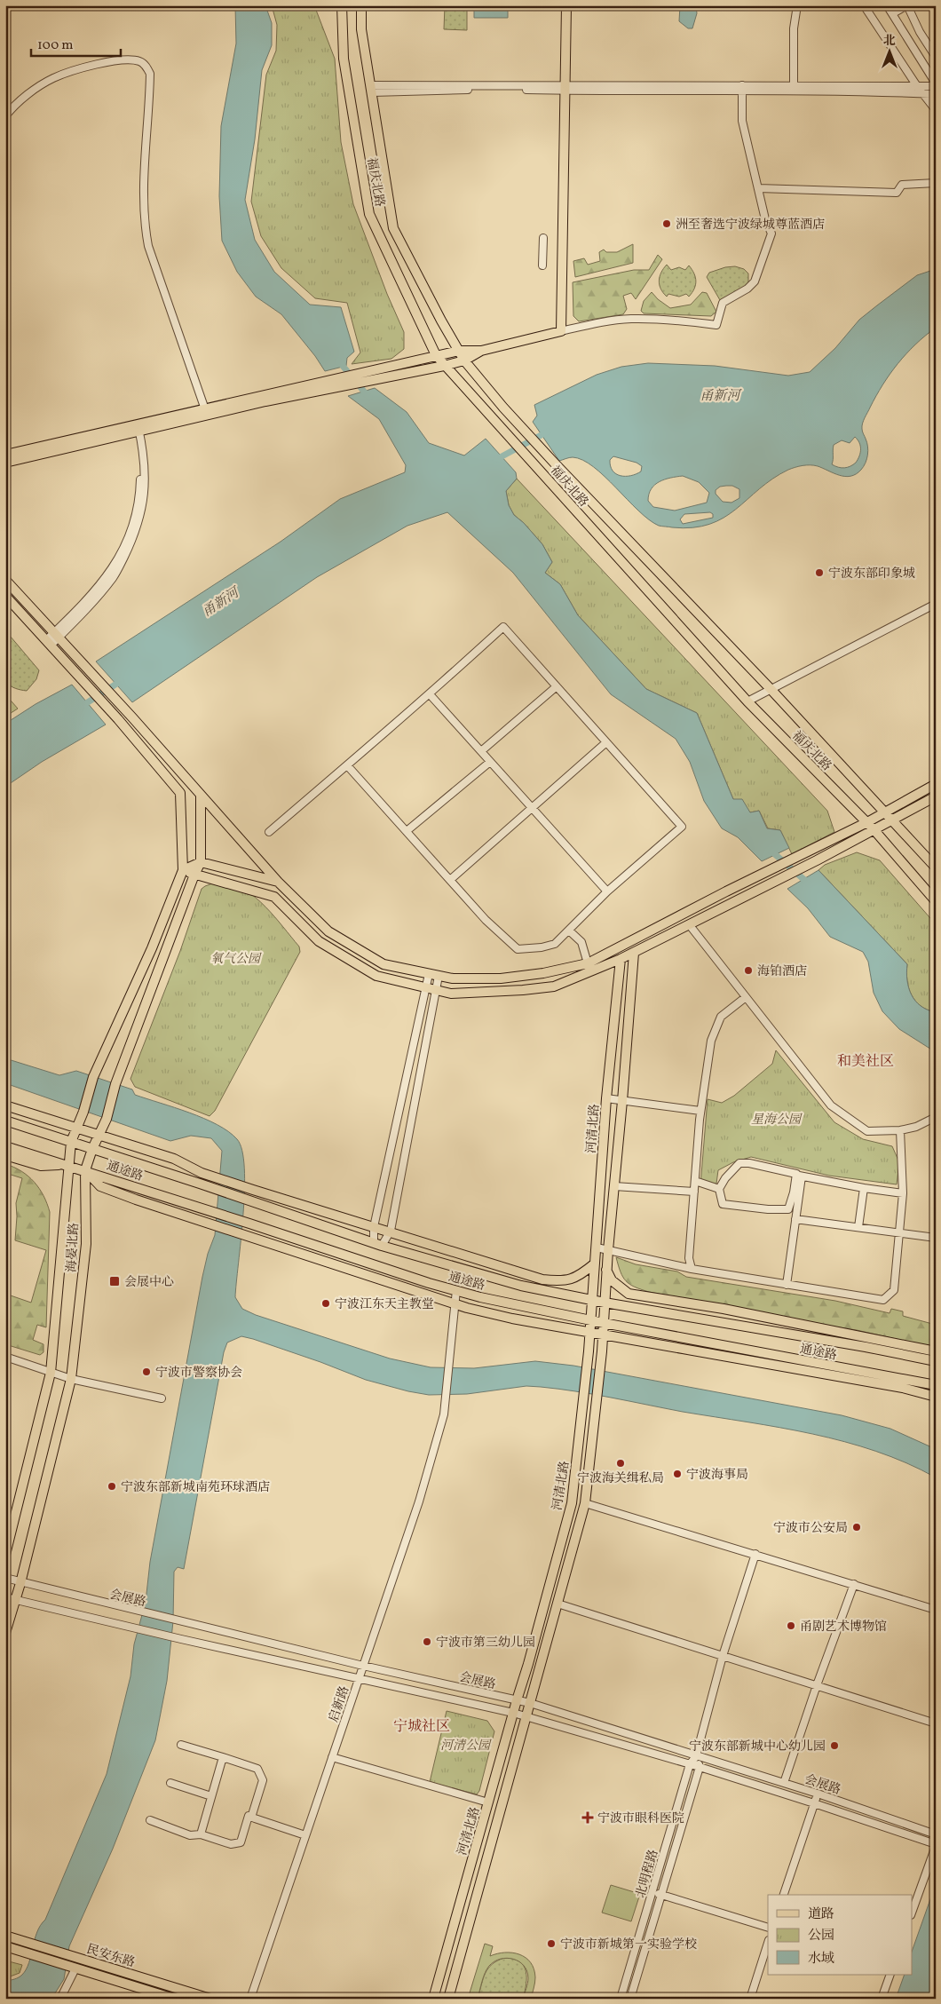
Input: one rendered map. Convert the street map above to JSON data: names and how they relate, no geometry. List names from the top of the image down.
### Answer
{
  "streets": {
    "main road": [
      "福庆北路",
      "河清北路",
      "通途路",
      "海晏北路",
      "民安东路"
    ],
    "street": ["会展路", "启新路", "北明程路"]
  },
  "crossings": [
    ["河清北路", "通途路"],
    ["河清北路", "会展路"],
    ["通途路", "海晏北路"],
    ["通途路", "启新路"],
    ["海晏北路", "会展路"],
    ["会展路", "启新路"],
    ["会展路", "北明程路"]
  ],
  "districts": ["和美社区", "宁城社区"],
  "water": ["甬新河"],
  "parks": ["氧气公园", "星海公园", "河清公园"],
  "places": {
    "other": [
      "洲至奢选宁波绿城尊蓝酒店",
      "宁波东部印象城",
      "海铂酒店",
      "宁波江东天主教堂",
      "宁波市警察协会",
      "宁波海关缉私局",
      "宁波海事局",
      "宁波东部新城南苑环球酒店",
      "宁波市公安局",
      "甬剧艺术博物馆",
      "宁波市第三幼儿园",
      "宁波东部新城中心幼儿园",
      "宁波市新城第一实验学校"
    ],
    "transit": ["会展中心"],
    "health": ["宁波市眼科医院"]
  },
  "legend": ["道路", "公园", "水域"],
  "scale_bar": "100 m",
  "north": "top"
}
